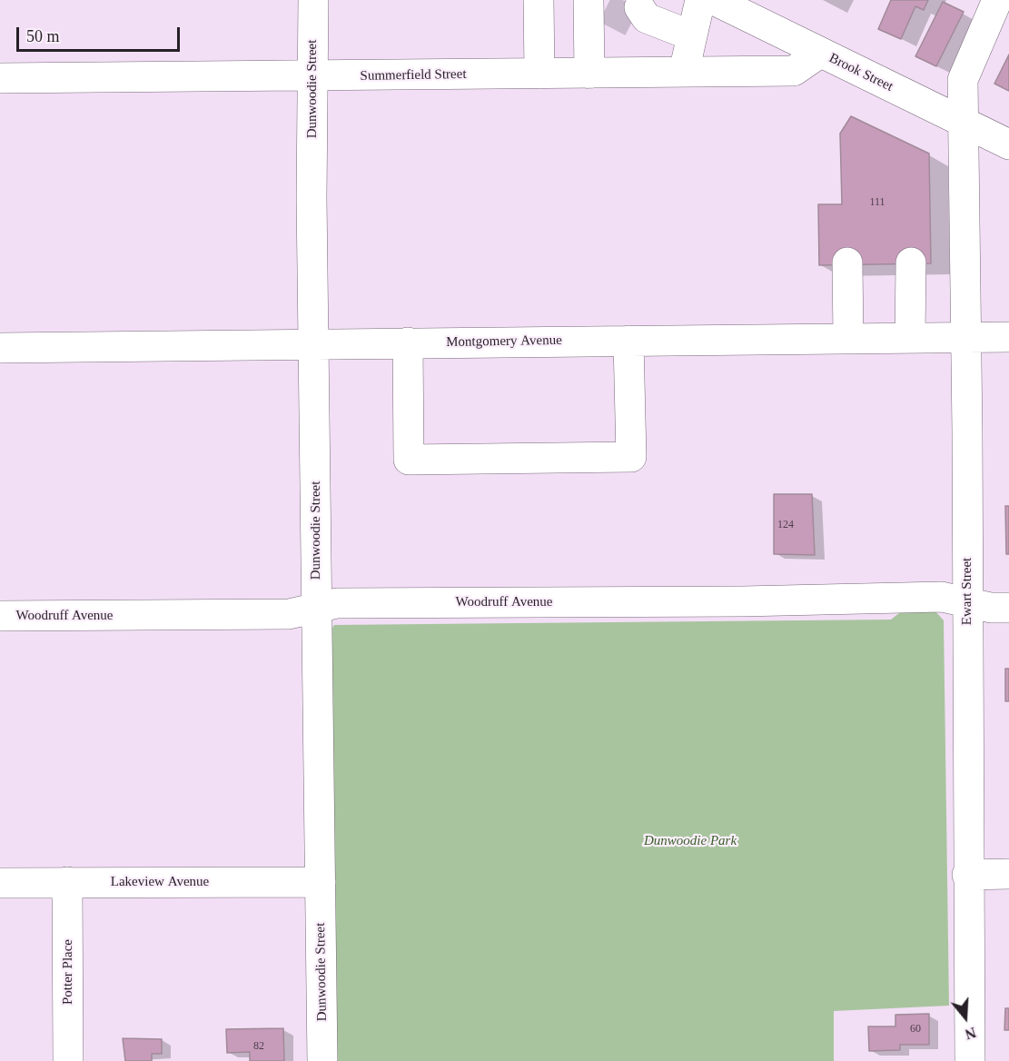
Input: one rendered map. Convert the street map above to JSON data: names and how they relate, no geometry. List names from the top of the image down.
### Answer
{
  "streets": {
    "street": [
      "Brook Street",
      "Summerfield Street",
      "Dunwoodie Street",
      "Montgomery Avenue",
      "Ewart Street",
      "Woodruff Avenue",
      "Lakeview Avenue",
      "Potter Place"
    ]
  },
  "crossings": [
    ["Brook Street", "Summerfield Street"],
    ["Brook Street", "Ewart Street"],
    ["Summerfield Street", "Dunwoodie Street"],
    ["Dunwoodie Street", "Montgomery Avenue"],
    ["Dunwoodie Street", "Woodruff Avenue"],
    ["Dunwoodie Street", "Lakeview Avenue"],
    ["Montgomery Avenue", "Ewart Street"],
    ["Ewart Street", "Woodruff Avenue"],
    ["Lakeview Avenue", "Potter Place"]
  ],
  "parks": ["Dunwoodie Park"],
  "house_numbers": [
    "111",
    "124",
    "60",
    "82"
  ],
  "scale_bar": "50 m",
  "north": "bottom"
}
